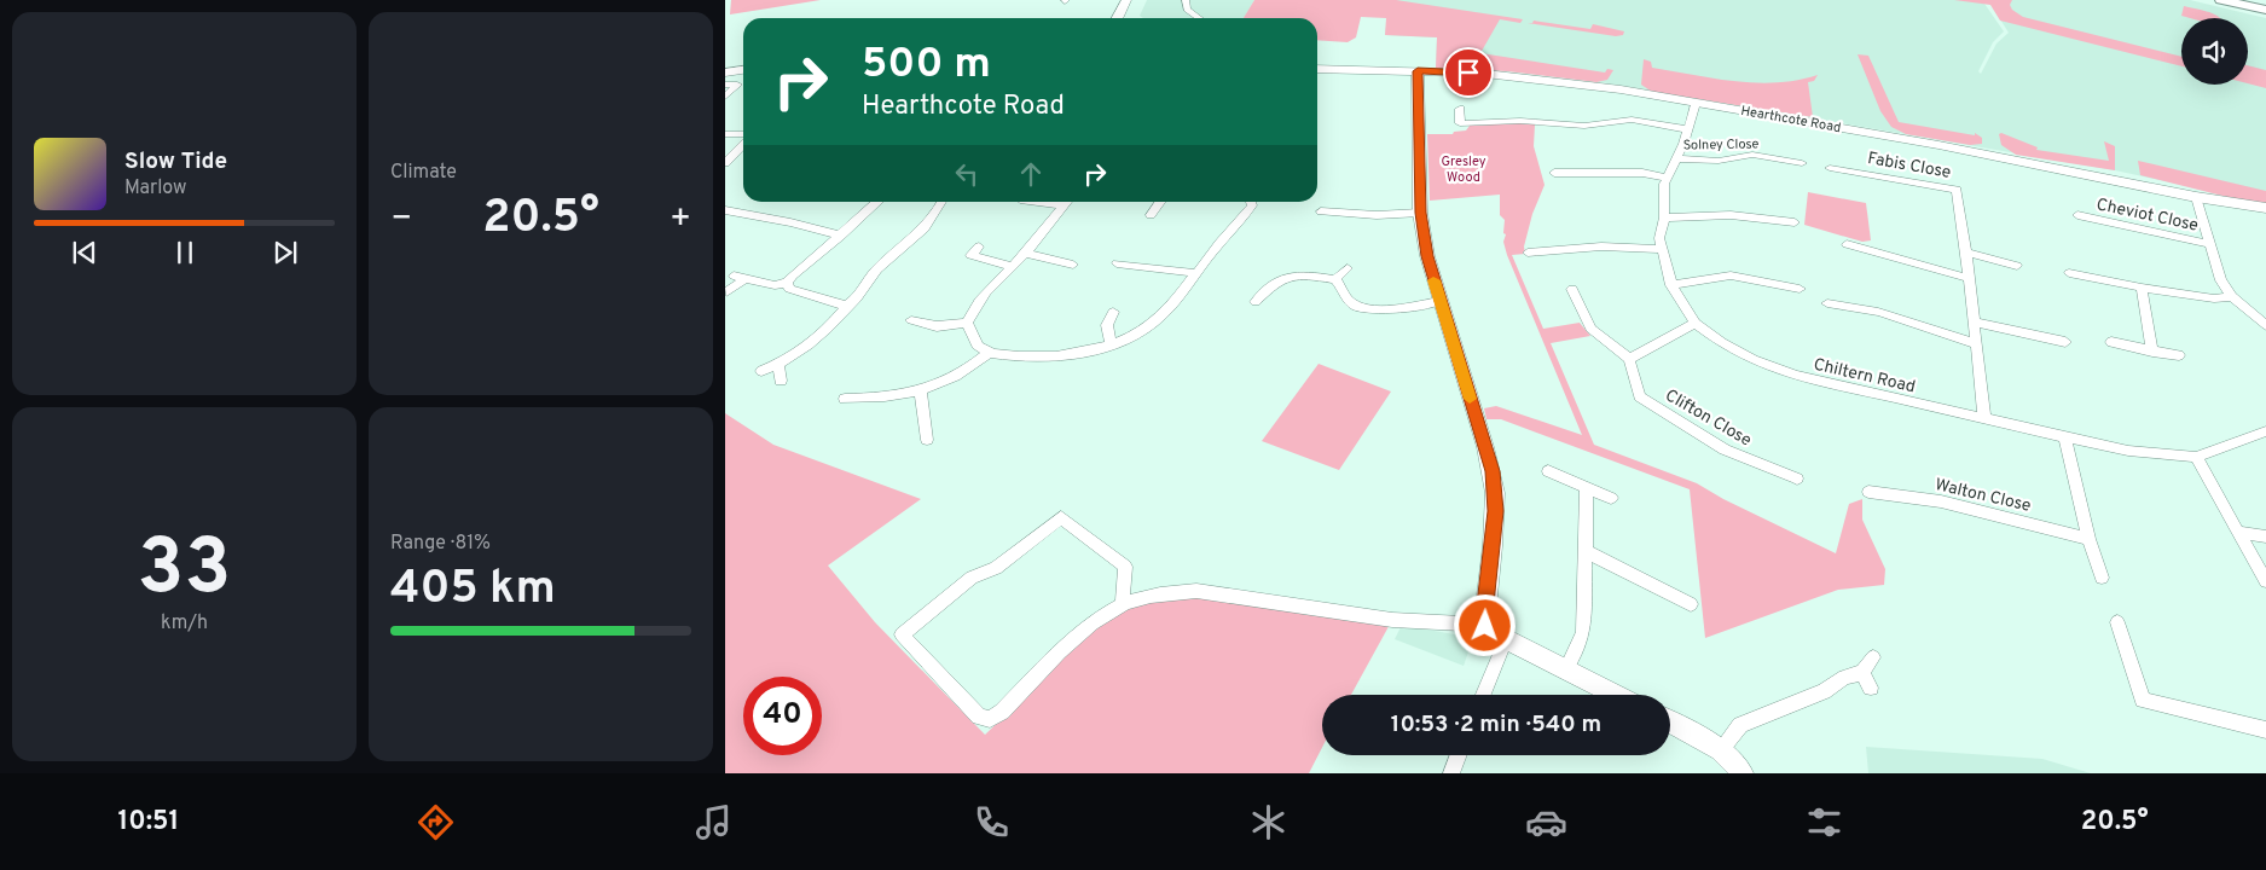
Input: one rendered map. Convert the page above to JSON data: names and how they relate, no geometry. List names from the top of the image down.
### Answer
{
  "streets": {
    "street": [
      "Hearthcote Road",
      "Solney Close",
      "Fabis Close",
      "Cheviot Close",
      "Chiltern Road",
      "Clifton Close",
      "Walton Close"
    ]
  },
  "crossings": [
    ["Hearthcote Road", "Chiltern Road"],
    ["Solney Close", "Chiltern Road"],
    ["Fabis Close", "Chiltern Road"]
  ],
  "parks": ["Gresley Wood"],
  "page": {
    "tile": [
      "Climate",
      ["33", "km/h"],
      ["Range · 81%", "405 km"]
    ],
    "turn": ["500 m", "Hearthcote Road"],
    "song": ["Slow Tide", "Marlow"],
    "heat": ["−", "20.5°", "+"],
    "limit": "40",
    "trip": "10:53 · 2 min · 540 m",
    "tabs": ["10:51", "20.5°"]
  }
}
